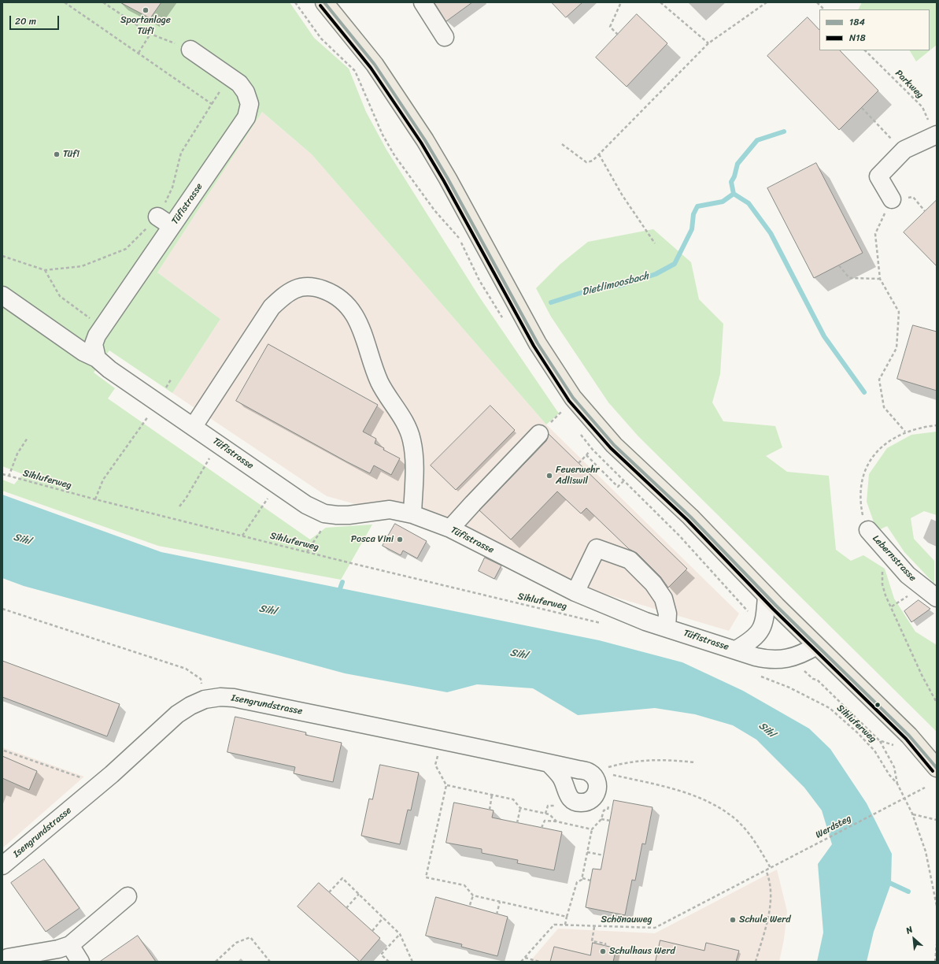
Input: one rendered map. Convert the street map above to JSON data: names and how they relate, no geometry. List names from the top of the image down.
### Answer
{
  "streets": {
    "street": ["Tüfistrasse", "Lebernstrasse", "Isengrundstrasse"],
    "path": [
      "Parkweg",
      "Sihluferweg",
      "Werdsteg",
      "Schönauweg"
    ]
  },
  "crossings": [
    ["Sihluferweg", "Werdsteg"],
    ["Werdsteg", "Schönauweg"]
  ],
  "water": ["Dietlimoosbach", "Sihl"],
  "places": [
    "Sportanlage Tüfi",
    "Tüfi",
    "Feuerwehr Adliswil",
    "Posca Vini",
    "Schule Werd",
    "Schulhaus Werd"
  ],
  "lines": ["transit line 184", "transit line N18"],
  "legend": ["184", "N18"],
  "scale_bar": "20 m",
  "north": "top left"
}
